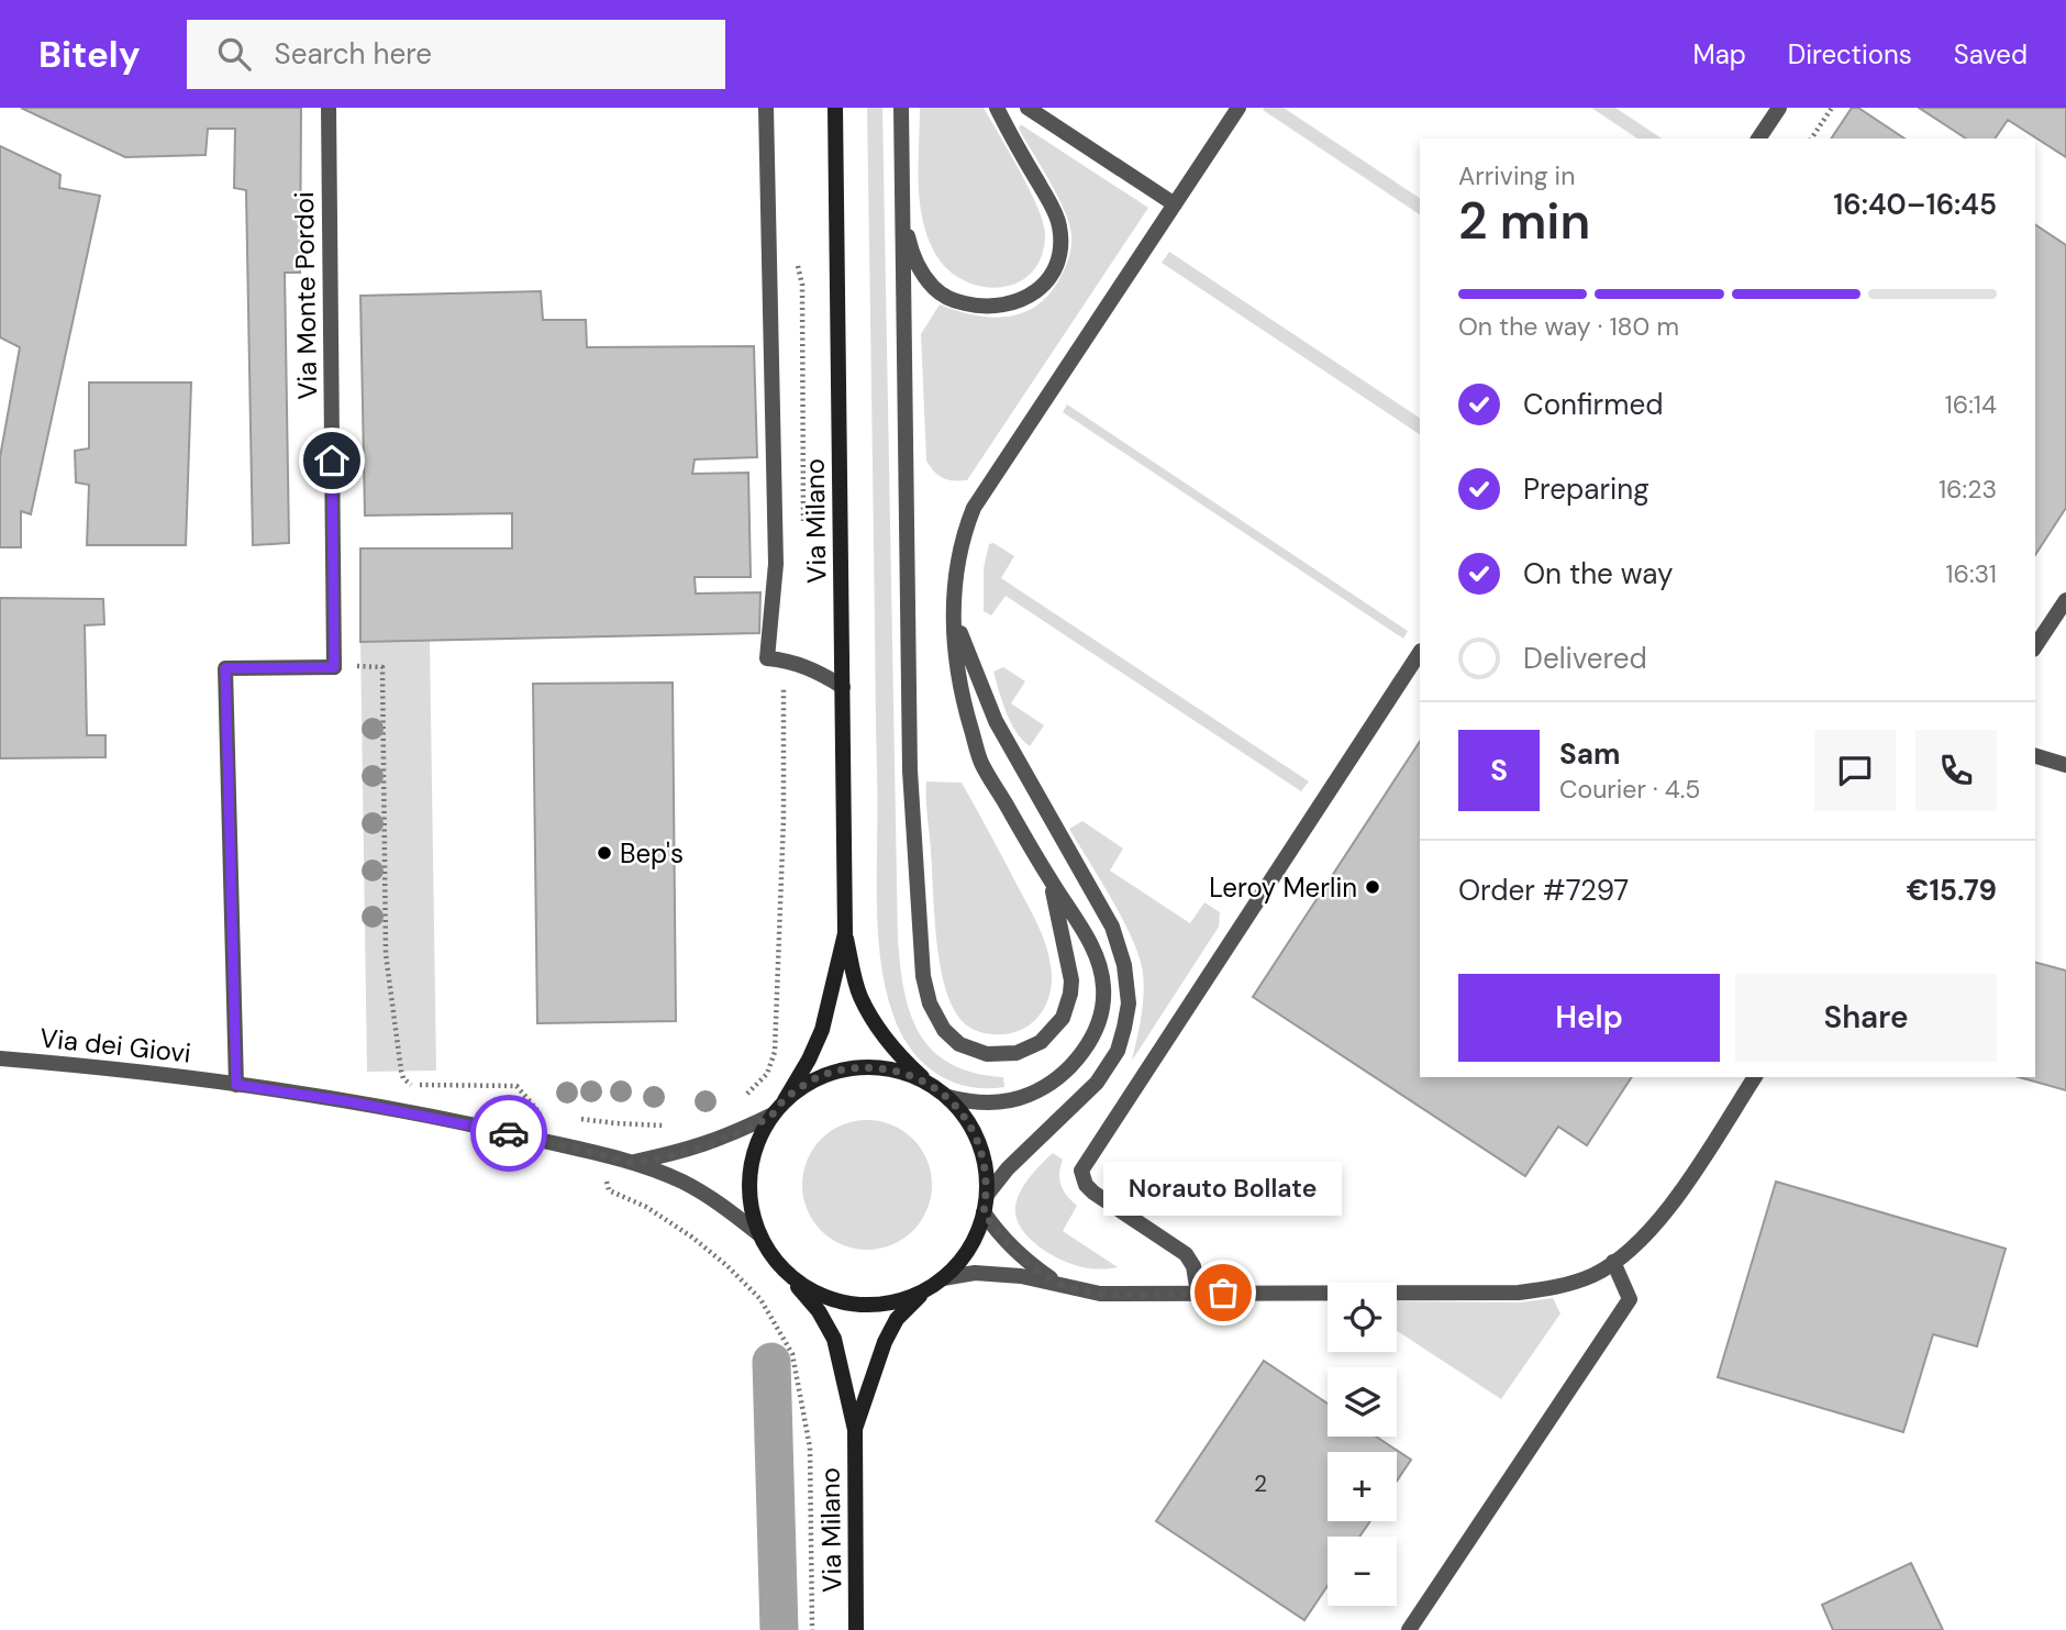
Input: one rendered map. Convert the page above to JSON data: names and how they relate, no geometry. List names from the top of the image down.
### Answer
{
  "streets": {
    "street": ["Via Monte Pordoi", "Via Milano", "Via dei Giovi"]
  },
  "crossings": [
    ["Via Milano", "Via dei Giovi"]
  ],
  "places": ["Bep's", "Leroy Merlin", "Norauto Bollate"],
  "house_numbers": ["2"],
  "page": {
    "header": "Bitely",
    "search": "Search here",
    "nav": ["Map", "Directions", "Saved"],
    "heading": ["2 min", "Arriving in", "16:40–16:45"],
    "panel": [
      "Sam",
      "Courier · 4.5",
      "Order #7297",
      "€15.79"
    ],
    "bar": "On the way · 180 m",
    "list": [
      ["Confirmed", "16:14"],
      ["Preparing", "16:23"],
      ["On the way", "16:31"],
      "Delivered"
    ],
    "round": "S",
    "buttons": ["Help", "Share"],
    "bubble": "Norauto Bollate",
    "map_buttons": ["+", "−"]
  }
}
